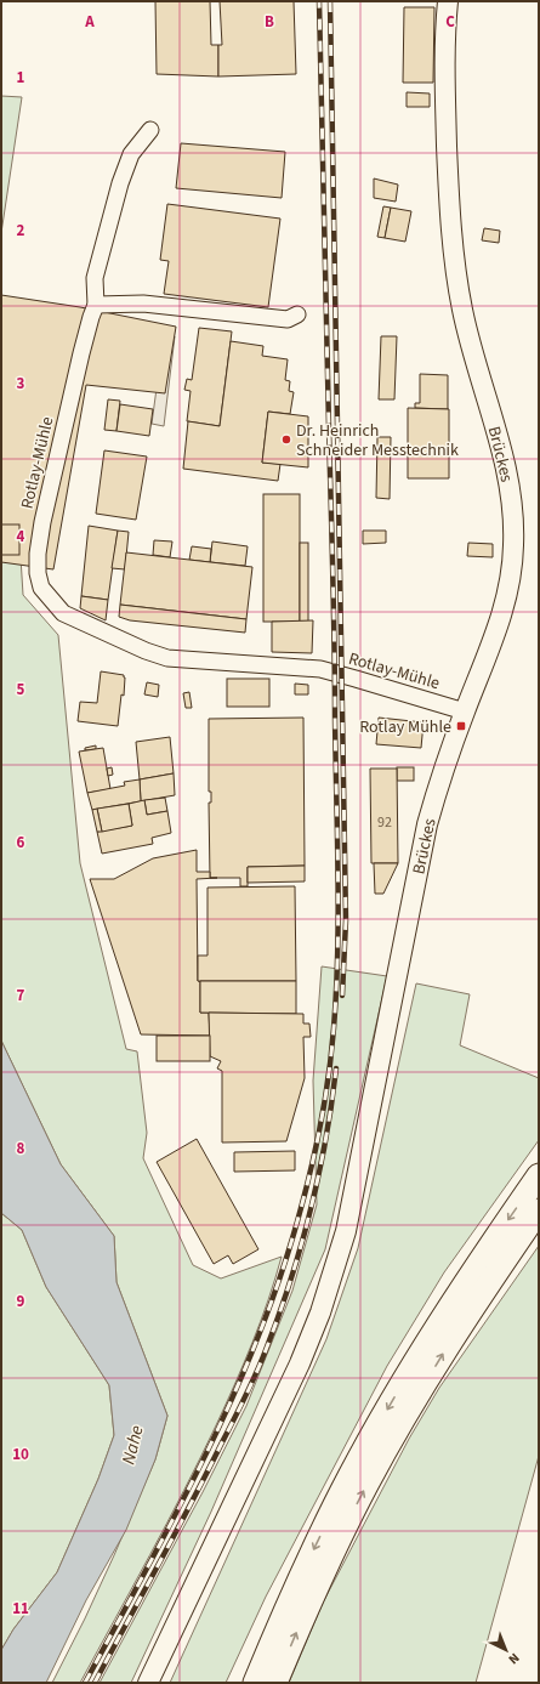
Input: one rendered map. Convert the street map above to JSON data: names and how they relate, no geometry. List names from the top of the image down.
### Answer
{
  "streets": {
    "main road": ["Brückes"],
    "street": ["Rotlay-Mühle"]
  },
  "crossings": [
    ["Brückes", "Rotlay-Mühle"]
  ],
  "water": ["Nahe"],
  "places": {
    "other": ["Dr. Heinrich Schneider Messtechnik"],
    "transit": ["Rotlay Mühle"]
  },
  "house_numbers": ["92"],
  "north": "bottom right",
  "grid": {
    "columns": ["A", "B", "C"],
    "rows": [
      "1",
      "2",
      "3",
      "4",
      "5",
      "6",
      "7",
      "8",
      "9",
      "10",
      "11"
    ]
  }
}
